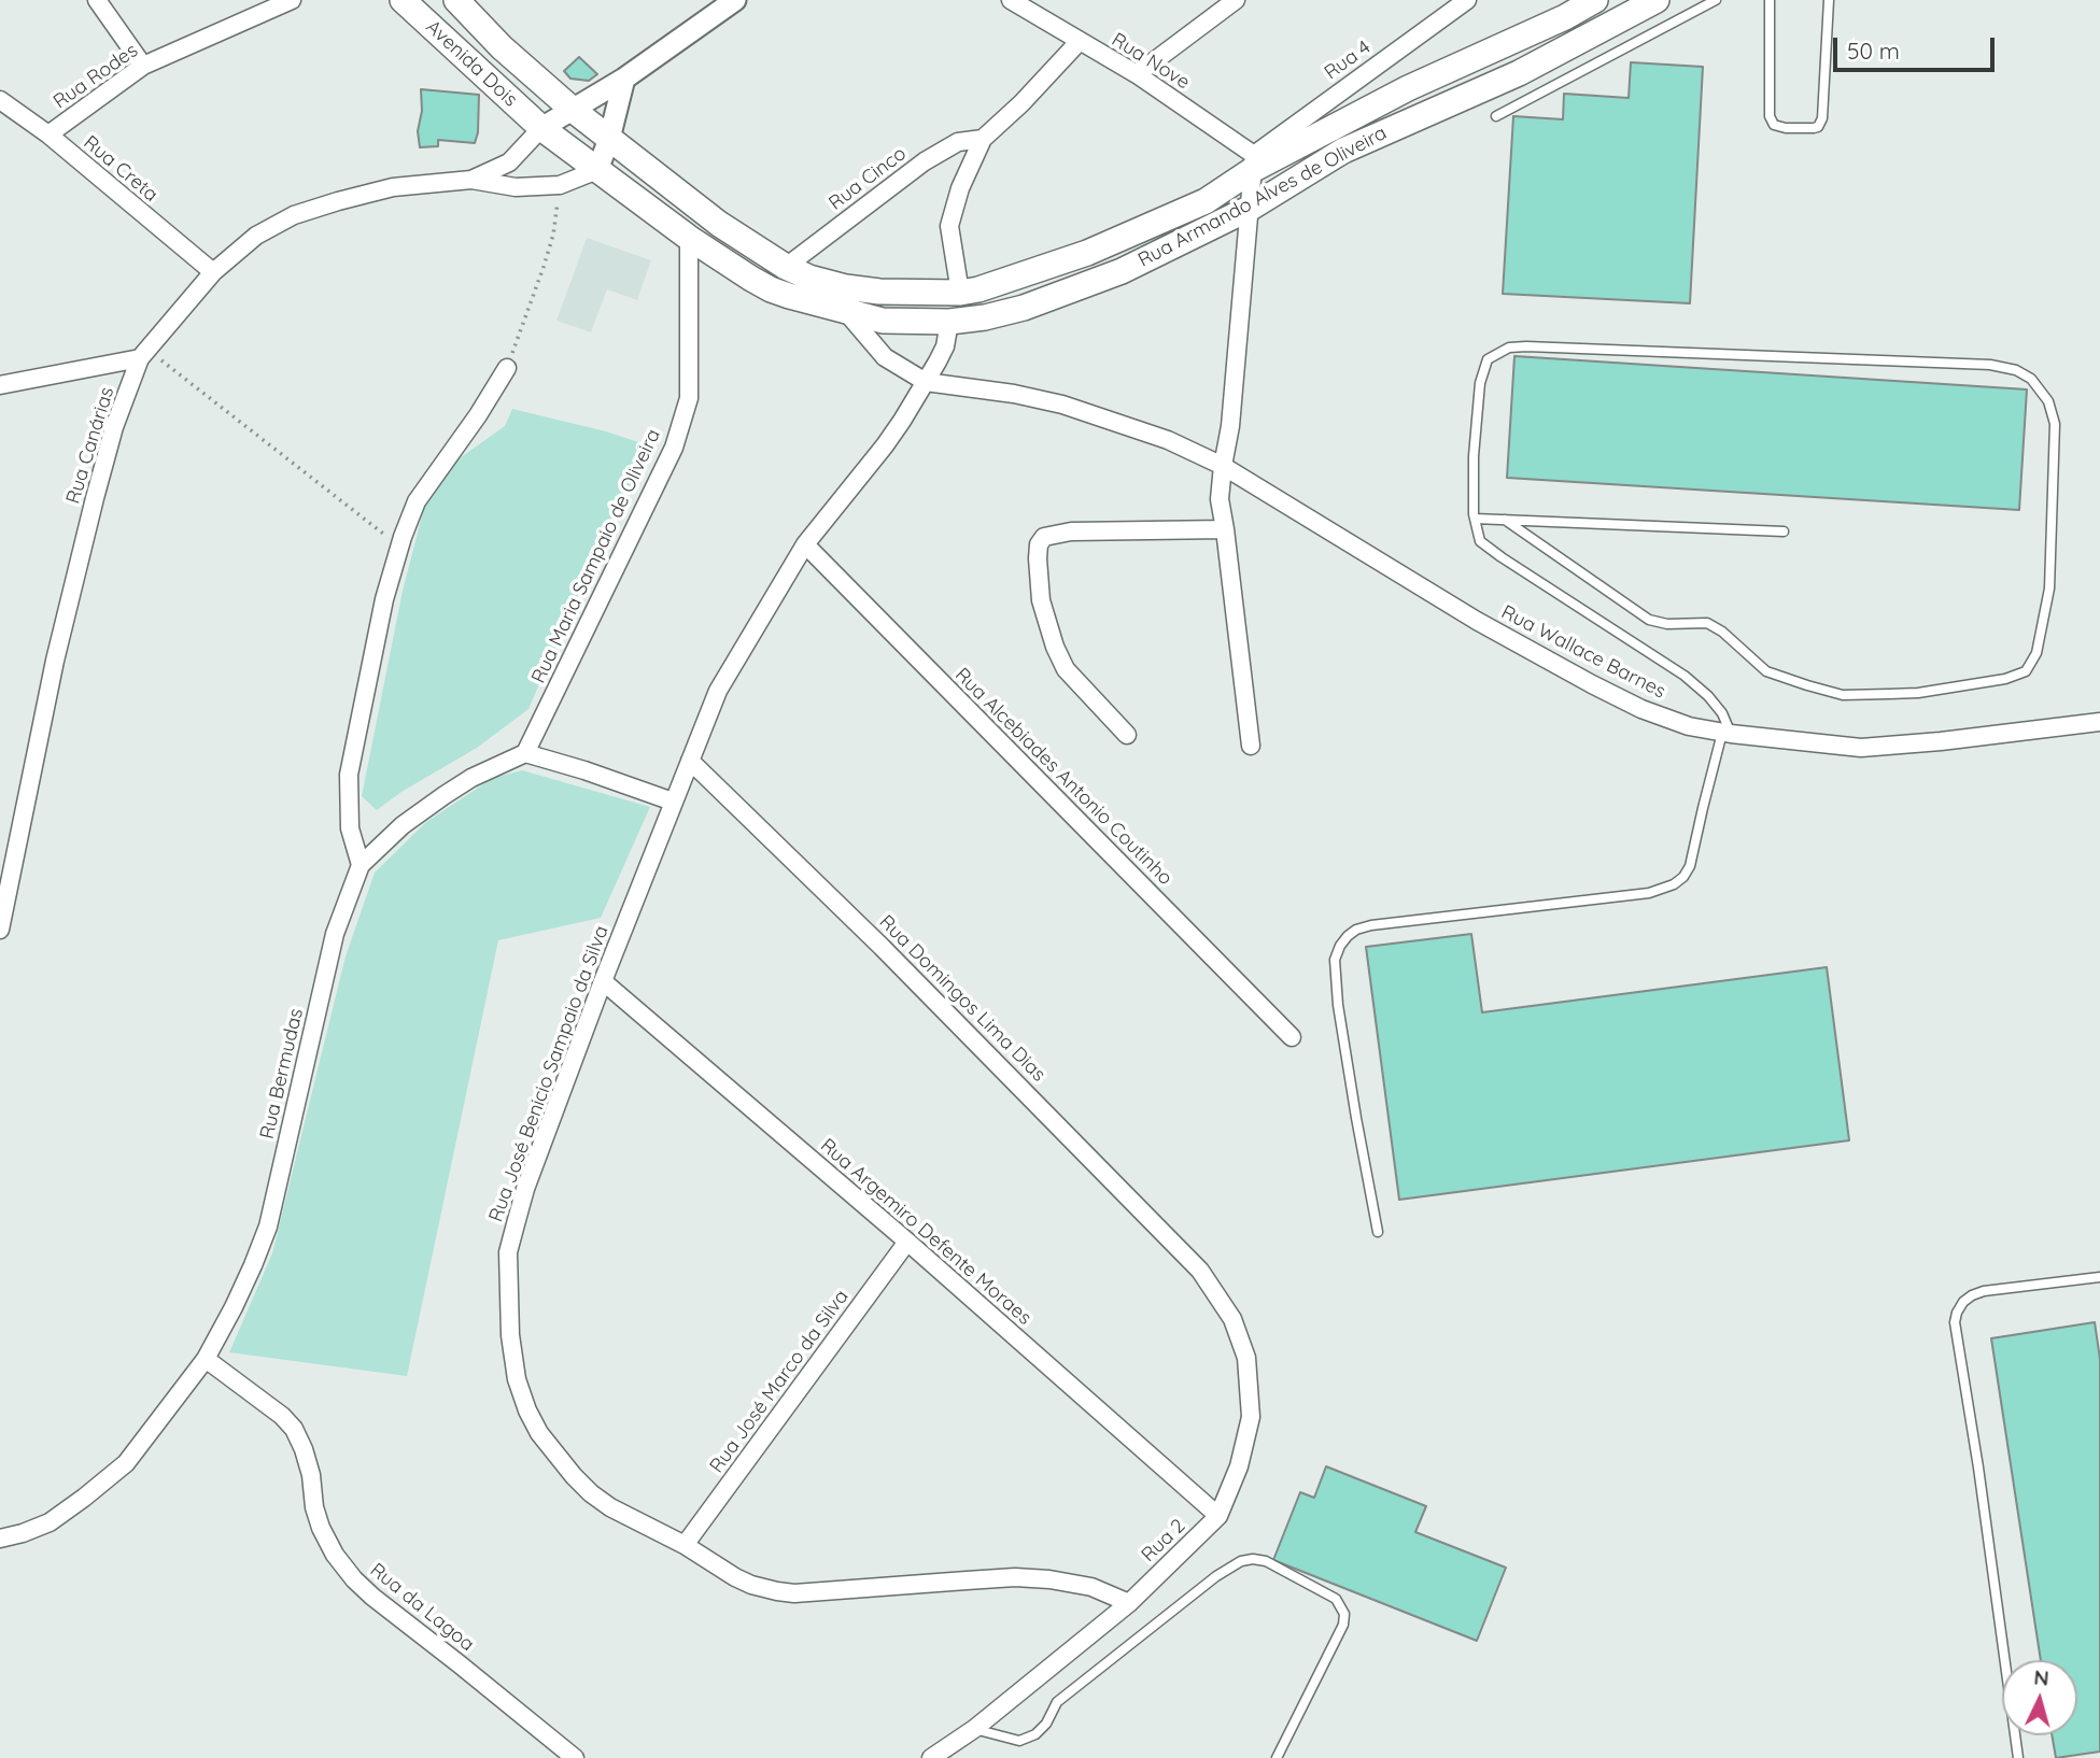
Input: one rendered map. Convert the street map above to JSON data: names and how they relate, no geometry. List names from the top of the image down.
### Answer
{
  "streets": {
    "main road": ["Avenida Dois", "Rua Armando Alves de Oliveira"],
    "street": [
      "Rua 4",
      "Rua Nove",
      "Rua Rodes",
      "Rua Creta",
      "Rua Cinco",
      "Rua Canárias",
      "Rua Maria Sampaio de Oliveira",
      "Rua Wallace Barnes",
      "Rua Alcebiades Antonio Coutinho",
      "Rua Domingos Lima Dias",
      "Rua Bermudas",
      "Rua José Benicio Sampaio da Silva",
      "Rua Argemiro Defente Moraes",
      "Rua José Marco da Silva",
      "Rua 2",
      "Rua da Lagoa"
    ]
  },
  "crossings": [
    ["Rua 4", "Rua Nove"],
    ["Rua 4", "Rua Armando Alves de Oliveira"],
    ["Rua Nove", "Rua Cinco"],
    ["Rua Nove", "Rua Armando Alves de Oliveira"],
    ["Avenida Dois", "Rua Armando Alves de Oliveira"],
    ["Avenida Dois", "Rua Canárias"],
    ["Rua Rodes", "Rua Creta"],
    ["Rua Creta", "Rua Canárias"],
    ["Rua Cinco", "Rua Armando Alves de Oliveira"],
    ["Rua Armando Alves de Oliveira", "Rua Canárias"],
    ["Rua Armando Alves de Oliveira", "Rua Maria Sampaio de Oliveira"],
    ["Rua Armando Alves de Oliveira", "Rua Wallace Barnes"],
    ["Rua Maria Sampaio de Oliveira", "Rua Bermudas"],
    ["Rua Wallace Barnes", "Rua José Benicio Sampaio da Silva"],
    ["Rua Alcebiades Antonio Coutinho", "Rua José Benicio Sampaio da Silva"],
    ["Rua Domingos Lima Dias", "Rua José Benicio Sampaio da Silva"],
    ["Rua Domingos Lima Dias", "Rua 2"],
    ["Rua Bermudas", "Rua da Lagoa"],
    ["Rua José Benicio Sampaio da Silva", "Rua Argemiro Defente Moraes"],
    ["Rua José Benicio Sampaio da Silva", "Rua José Marco da Silva"],
    ["Rua José Benicio Sampaio da Silva", "Rua 2"],
    ["Rua Argemiro Defente Moraes", "Rua José Marco da Silva"],
    ["Rua Argemiro Defente Moraes", "Rua 2"]
  ],
  "scale_bar": "50 m",
  "north": "top"
}
